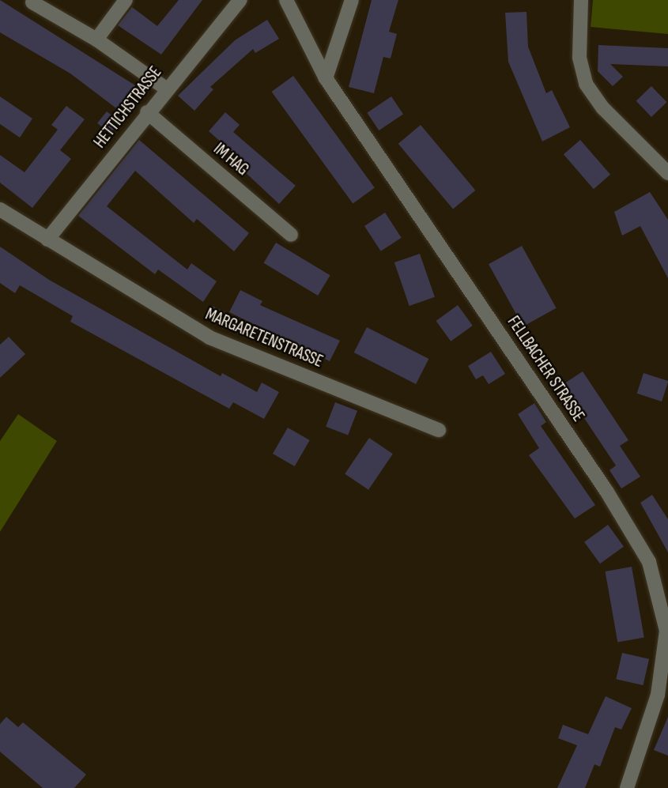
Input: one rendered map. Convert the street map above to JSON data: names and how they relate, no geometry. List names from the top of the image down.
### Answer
{
  "streets": {
    "street": [
      "HETTICHSTRASSE",
      "IM HAG",
      "MARGARETENSTRASSE",
      "FELLBACHER STRASSE"
    ]
  },
  "crossings": [
    ["HETTICHSTRASSE", "IM HAG"],
    ["HETTICHSTRASSE", "MARGARETENSTRASSE"]
  ]
}
